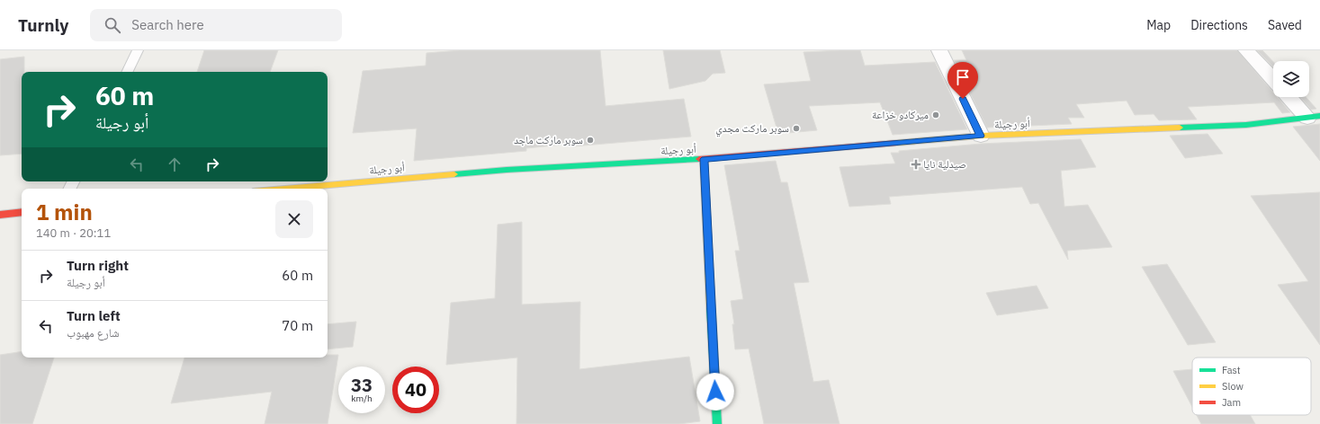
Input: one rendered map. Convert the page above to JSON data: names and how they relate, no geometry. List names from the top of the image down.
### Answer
{
  "streets": {
    "street": ["أبو رجيلة"]
  },
  "places": {
    "other": ["ميركادو خزاعة", "سوبر ماركت مجدي", "سوبر ماركت ماجد"],
    "health": ["صيدلية نايا"]
  },
  "legend": ["Fast", "Slow", "Jam"],
  "page": {
    "header": "Turnly",
    "search": "Search here",
    "nav": ["Map", "Directions", "Saved"],
    "turn": ["60 m", "أبو رجيلة"],
    "heading": ["1 min", "140 m · 20:11"],
    "list": [
      {
        "name": "Turn right",
        "note": "أبو رجيلة",
        "value": "60 m"
      },
      {
        "name": "Turn left",
        "note": "شارع مهبوب",
        "value": "70 m"
      }
    ],
    "speed": "33 km/h",
    "limit": "40"
  }
}
